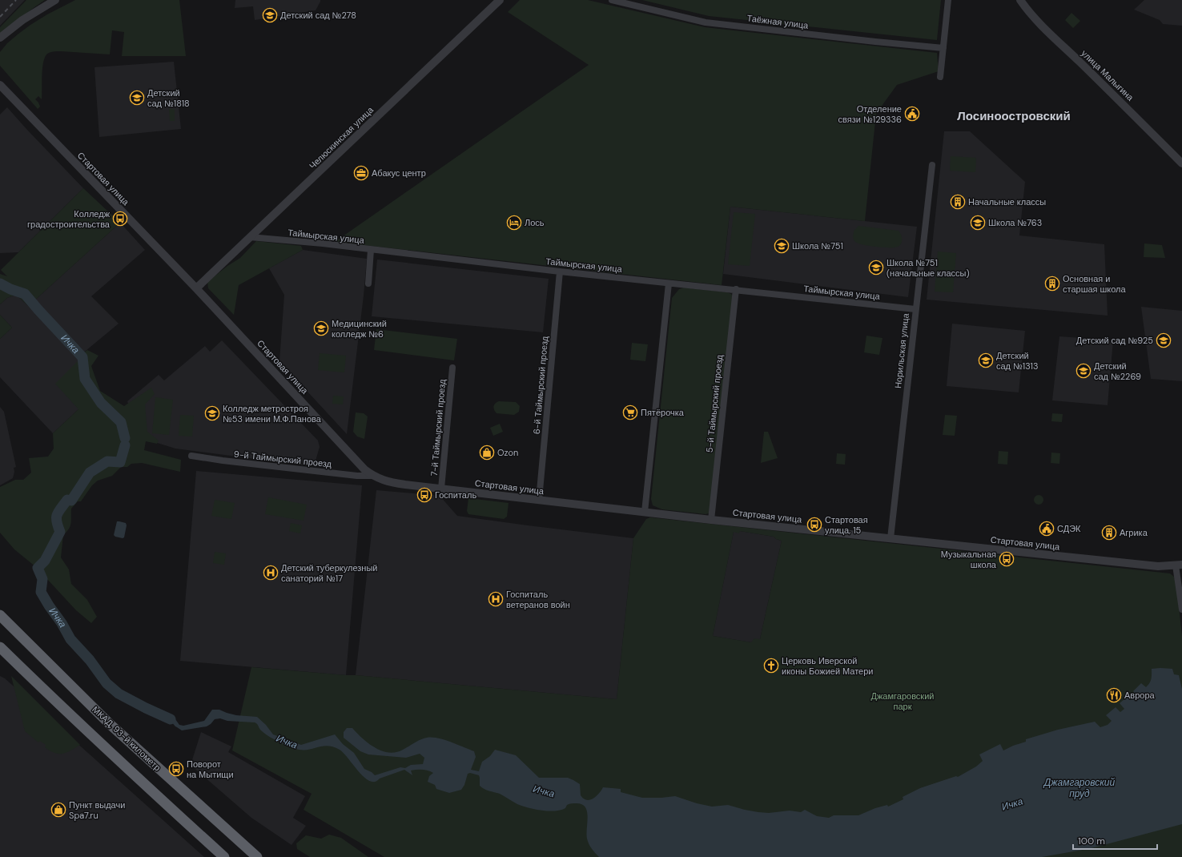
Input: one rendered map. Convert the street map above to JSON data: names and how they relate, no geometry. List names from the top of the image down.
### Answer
{
  "streets": {
    "highway": ["МКАД, 93-й километр"],
    "street": [
      "Таёжная улица",
      "улица Малыгина",
      "Челюскинская улица",
      "Стартовая улица",
      "Таймырская улица",
      "Норильская улица",
      "6-й Таймырский проезд",
      "5-й Таймырский проезд",
      "7-й Таймырский проезд",
      "9-й Таймырский проезд"
    ]
  },
  "crossings": [
    ["Челюскинская улица", "Стартовая улица"],
    ["Челюскинская улица", "Таймырская улица"],
    ["Стартовая улица", "Норильская улица"],
    ["Стартовая улица", "6-й Таймырский проезд"],
    ["Стартовая улица", "5-й Таймырский проезд"],
    ["Стартовая улица", "7-й Таймырский проезд"],
    ["Стартовая улица", "9-й Таймырский проезд"],
    ["Таймырская улица", "Норильская улица"],
    ["Таймырская улица", "6-й Таймырский проезд"],
    ["Таймырская улица", "5-й Таймырский проезд"]
  ],
  "districts": ["Лосиноостровский"],
  "water": ["Ичка", "Джамгаровский пруд"],
  "parks": ["Джамгаровский парк"],
  "places": {
    "school or university": [
      "Детский сад №278",
      "Детский сад №1818",
      "Школа №763",
      "Школа №751",
      "Школа №751 (начальные классы)",
      "Медицинский колледж №6",
      "Детский сад №925",
      "Детский сад №1313",
      "Детский сад №2269",
      "Колледж метростроя №53 имени М.Ф.Панова"
    ],
    "public building": ["Отделение связи №129336", "СДЭК"],
    "office": ["Абакус центр"],
    "building": ["Начальные классы", "Основная и старшая школа", "Агрика"],
    "bus stop": [
      "Колледж градостроительства",
      "Госпиталь",
      "Стартовая улица, 15",
      "Музыкальная школа",
      "Поворот на Мытищи"
    ],
    "hotel": ["Лось"],
    "supermarket": ["Пятёрочка"],
    "shop": ["Ozon", "Пункт выдачи Spa7.ru"],
    "hospital": ["Детский туберкулезный санаторий №17", "Госпиталь ветеранов войн"],
    "church": ["Церковь Иверской иконы Божией Матери"],
    "restaurant": ["Аврора"]
  },
  "scale_bar": "100 m"
}
